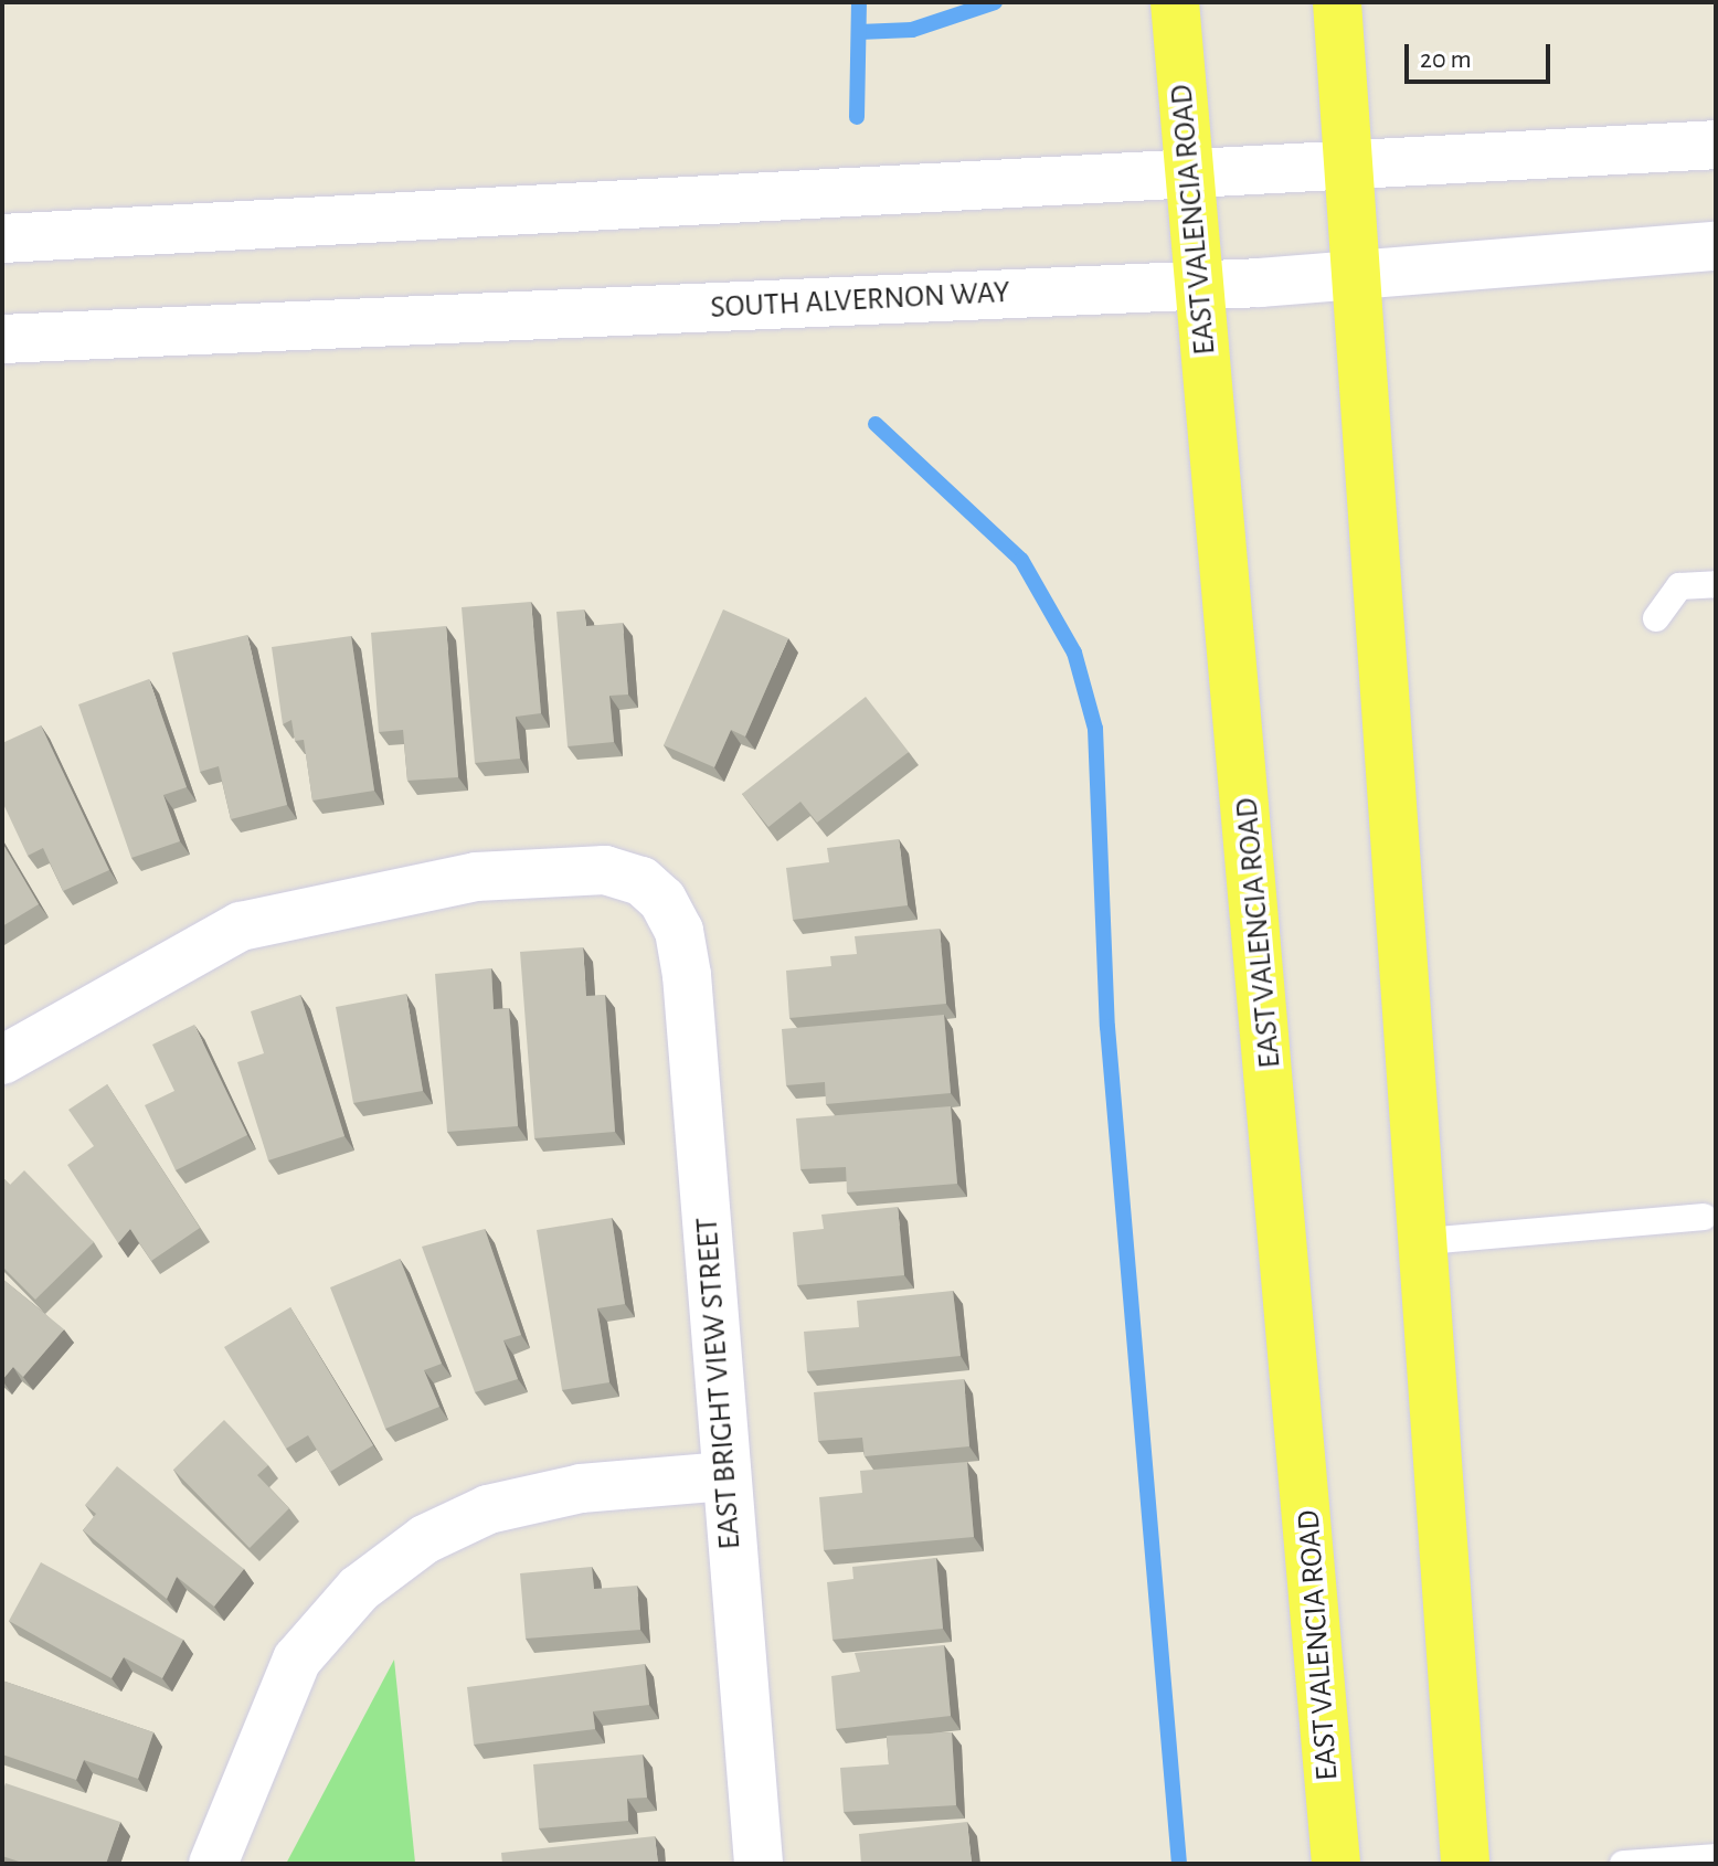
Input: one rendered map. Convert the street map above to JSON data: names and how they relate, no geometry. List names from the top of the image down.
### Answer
{
  "streets": {
    "main road": ["EAST VALENCIA ROAD", "SOUTH ALVERNON WAY", "EAST BRIGHT VIEW STREET"]
  },
  "crossings": [
    ["EAST VALENCIA ROAD", "SOUTH ALVERNON WAY"]
  ],
  "scale_bar": "20 m"
}
